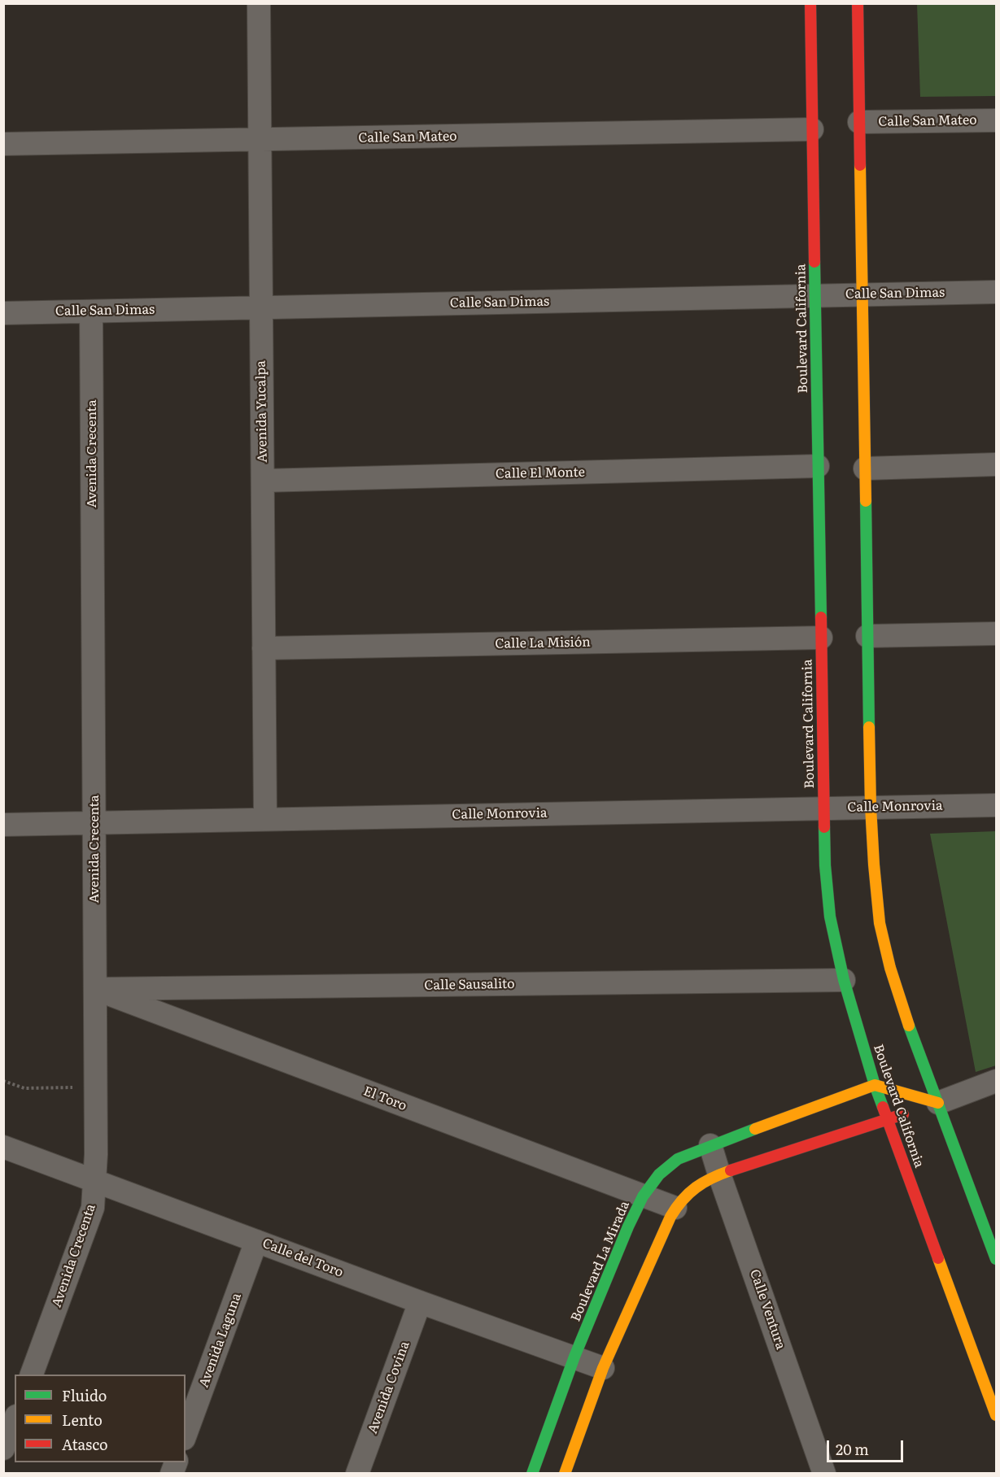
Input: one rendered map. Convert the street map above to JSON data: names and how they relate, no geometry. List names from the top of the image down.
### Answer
{
  "streets": {
    "street": [
      "Calle San Mateo",
      "Calle San Dimas",
      "Boulevard California",
      "Avenida Yucalpa",
      "Avenida Crecenta",
      "Calle El Monte",
      "Calle La Misión",
      "Calle Monrovia",
      "Calle Sausalito",
      "El Toro",
      "Calle del Toro",
      "Boulevard La Mirada",
      "Calle Ventura",
      "Avenida Laguna",
      "Avenida Covina"
    ]
  },
  "crossings": [
    ["Calle San Mateo", "Boulevard California"],
    ["Calle San Mateo", "Avenida Yucalpa"],
    ["Calle San Dimas", "Boulevard California"],
    ["Calle San Dimas", "Avenida Yucalpa"],
    ["Calle San Dimas", "Avenida Crecenta"],
    ["Boulevard California", "Calle El Monte"],
    ["Boulevard California", "Calle La Misión"],
    ["Boulevard California", "Calle Monrovia"],
    ["Boulevard California", "Calle Sausalito"],
    ["Boulevard California", "Boulevard La Mirada"],
    ["Avenida Yucalpa", "Calle El Monte"],
    ["Avenida Yucalpa", "Calle La Misión"],
    ["Avenida Yucalpa", "Calle Monrovia"],
    ["Avenida Crecenta", "Calle Monrovia"],
    ["Avenida Crecenta", "Calle Sausalito"],
    ["Avenida Crecenta", "El Toro"],
    ["Avenida Crecenta", "Calle del Toro"],
    ["Calle Sausalito", "El Toro"],
    ["El Toro", "Boulevard La Mirada"],
    ["Calle del Toro", "Boulevard La Mirada"],
    ["Calle del Toro", "Avenida Laguna"],
    ["Calle del Toro", "Avenida Covina"],
    ["Boulevard La Mirada", "Calle Ventura"]
  ],
  "legend": ["Fluido", "Lento", "Atasco"],
  "scale_bar": "20 m"
}
